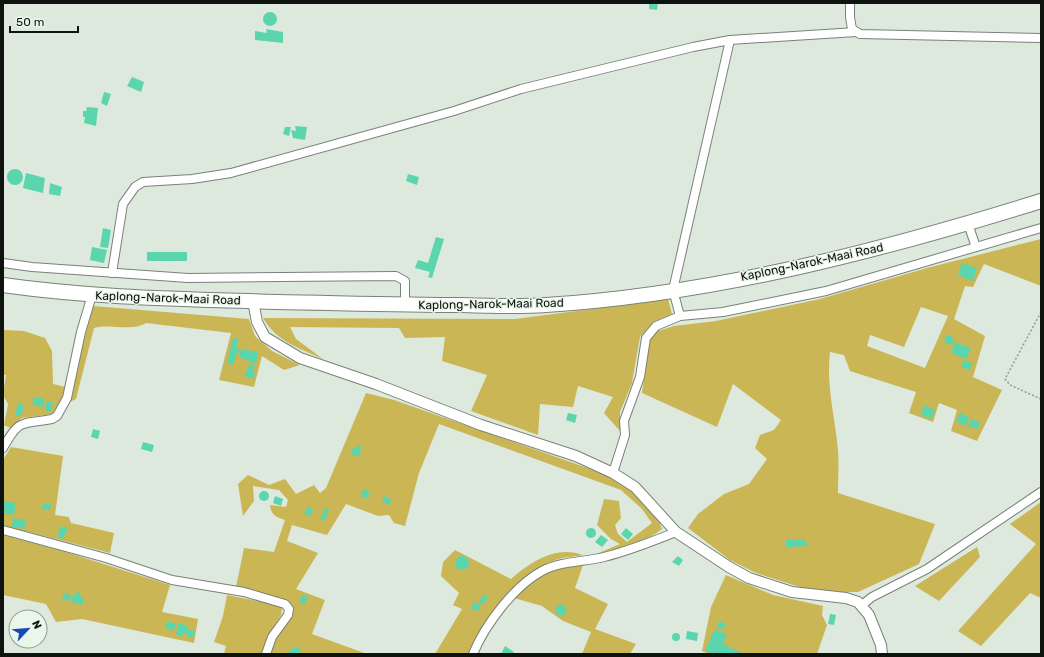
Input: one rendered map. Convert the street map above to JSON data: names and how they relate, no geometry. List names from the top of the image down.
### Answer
{
  "streets": {
    "highway": ["Kaplong-Narok-Maai Road"]
  },
  "scale_bar": "50 m",
  "north": "top right"
}
